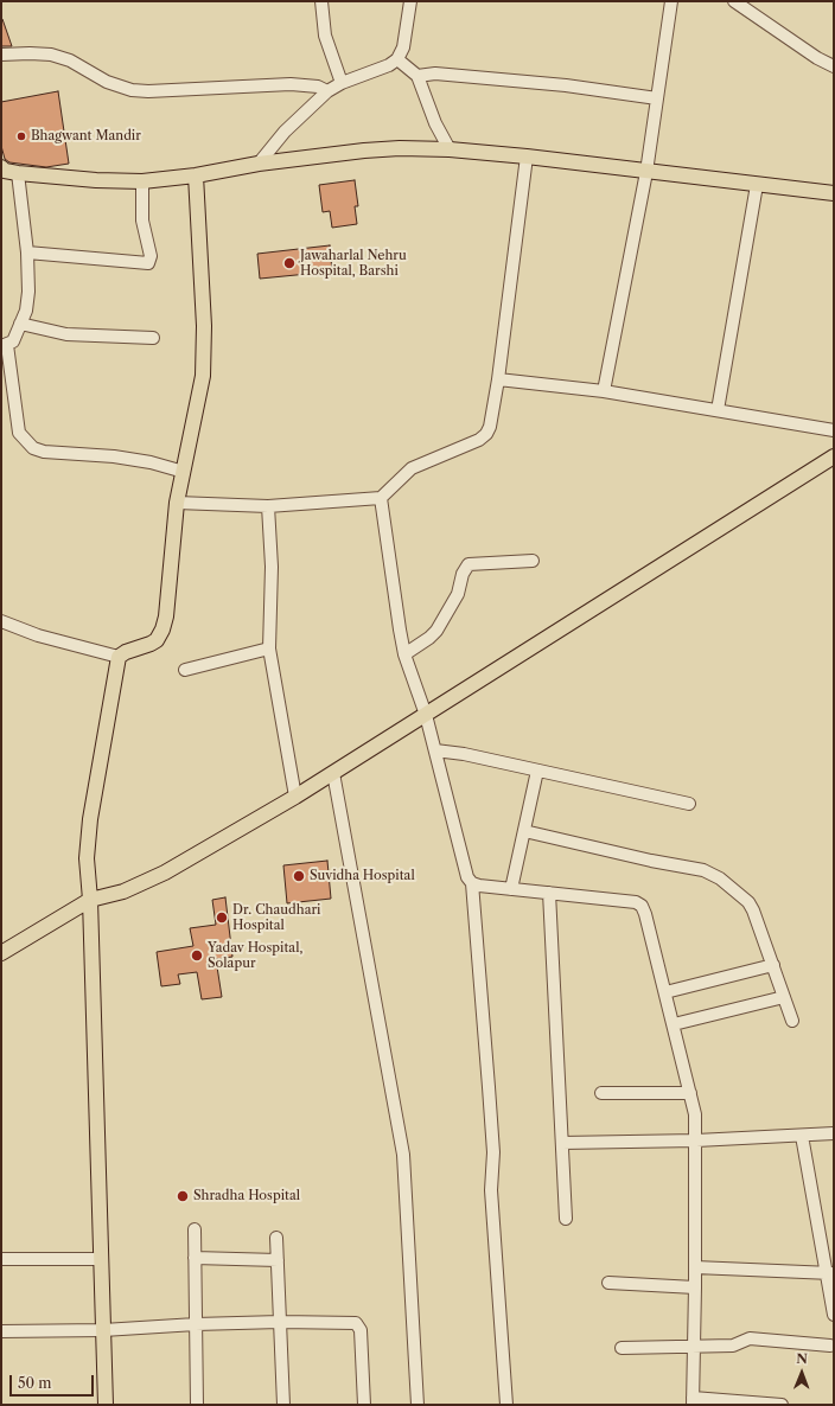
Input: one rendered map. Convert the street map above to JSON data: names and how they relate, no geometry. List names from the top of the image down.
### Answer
{
  "places": [
    "Bhagwant Mandir",
    "Jawaharlal Nehru Hospital, Barshi",
    "Suvidha Hospital",
    "Dr. Chaudhari Hospital",
    "Yadav Hospital, Solapur",
    "Shradha Hospital"
  ],
  "scale_bar": "50 m",
  "north": "top"
}
